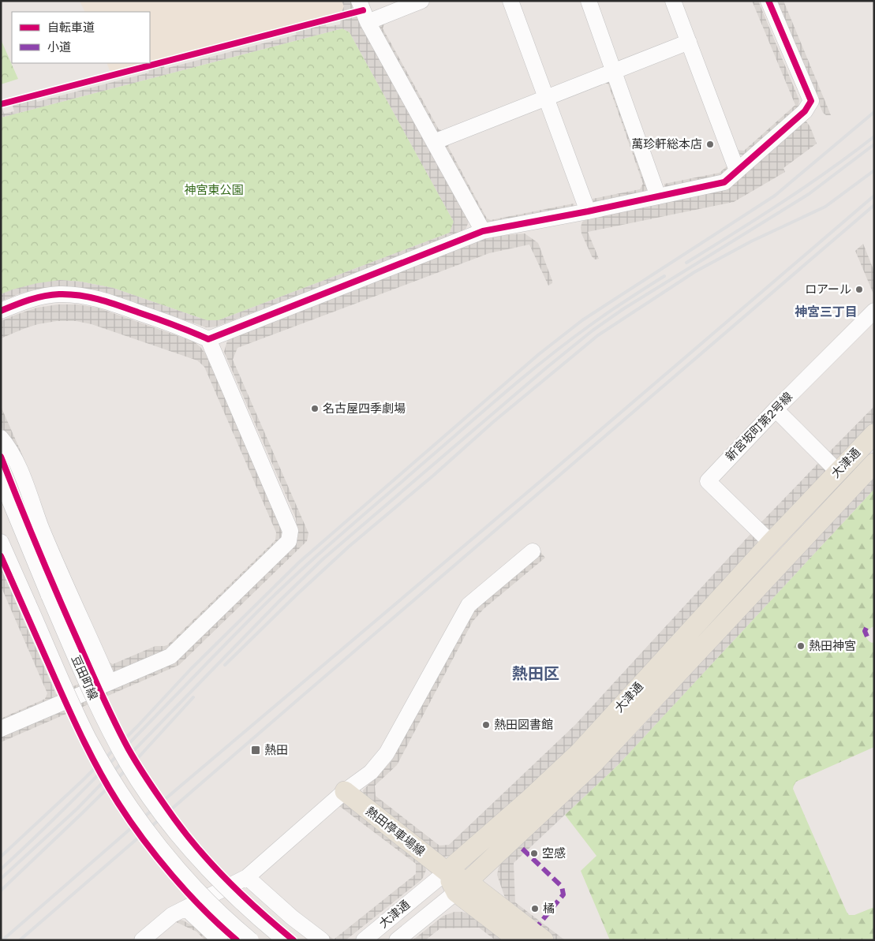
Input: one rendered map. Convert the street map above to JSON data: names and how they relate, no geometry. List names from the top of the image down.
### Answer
{
  "streets": {
    "main road": ["大津通", "熱田停車場線"],
    "street": ["新宮坂町第2号線", "豆田町線"]
  },
  "crossings": [
    ["新宮坂町第2号線", "大津通"],
    ["大津通", "熱田停車場線"]
  ],
  "districts": ["神宮三丁目", "熱田区"],
  "parks": ["神宮東公園"],
  "places": {
    "other": [
      "萬珍軒総本店",
      "ロアール",
      "名古屋四季劇場",
      "熱田神宮",
      "熱田図書館",
      "空感",
      "橘"
    ],
    "transit": ["熱田"]
  },
  "legend": ["自転車道", "小道"]
}
